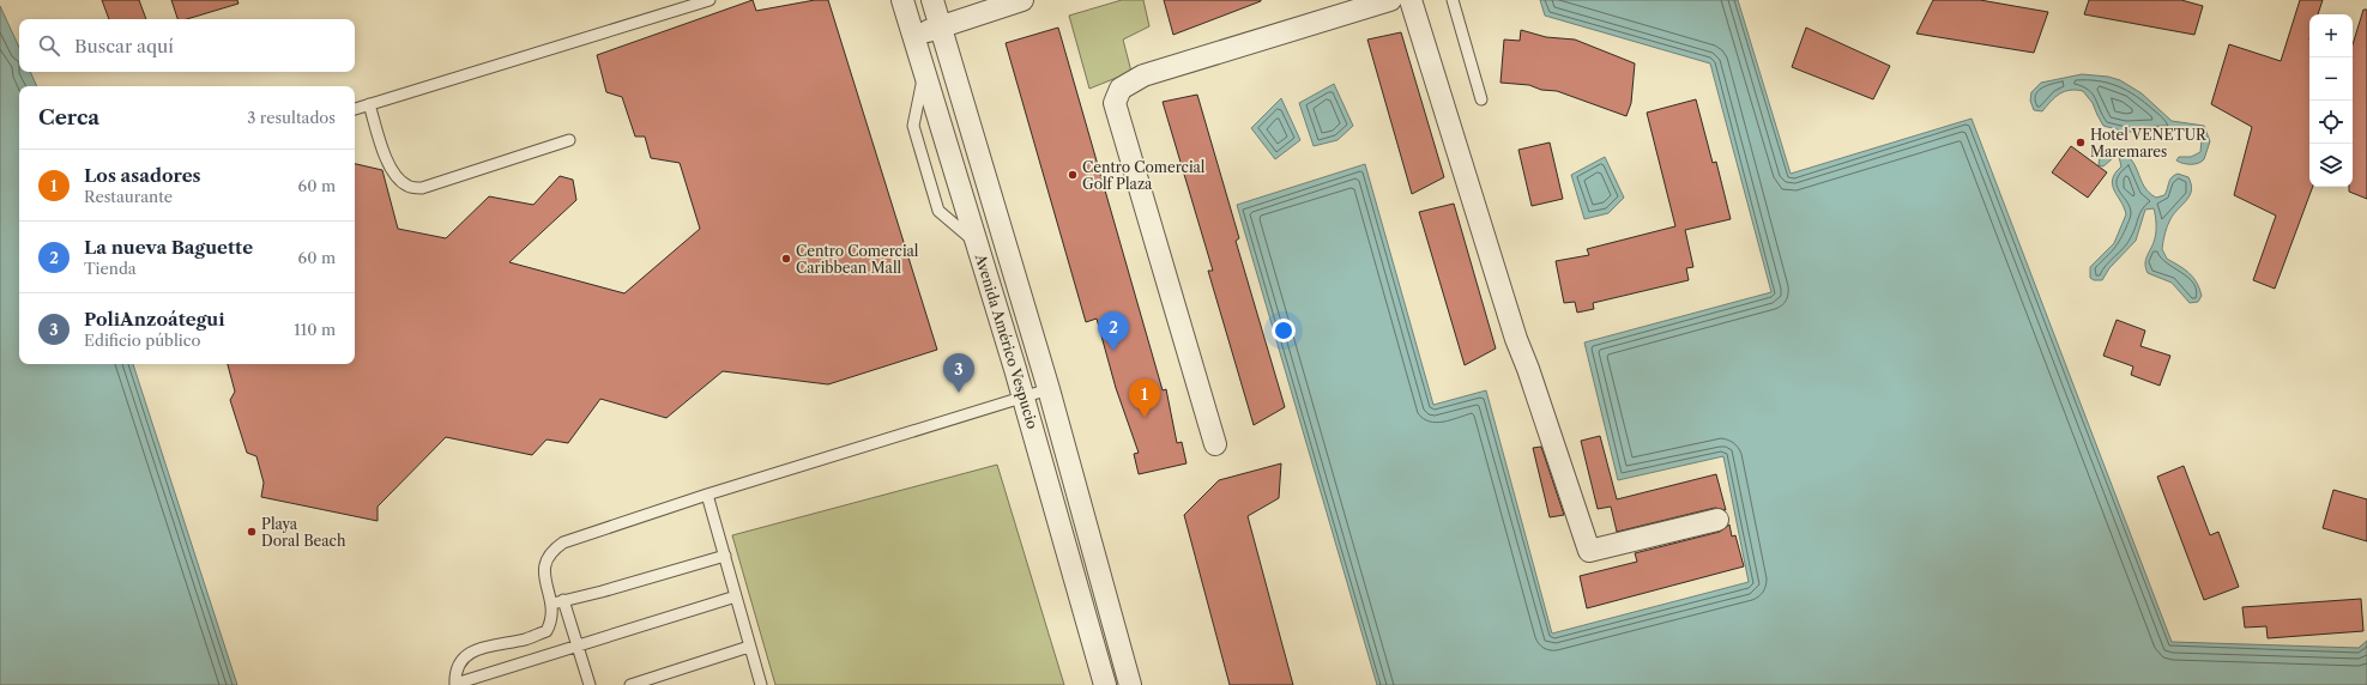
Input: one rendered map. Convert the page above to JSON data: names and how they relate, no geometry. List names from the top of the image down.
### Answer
{
  "streets": {
    "street": ["Avenida Américo Vespucio"]
  },
  "places": [
    "Hotel VENETUR Maremares",
    "Centro Comercial Golf Plaza",
    "Centro Comercial Caribbean Mall",
    "Playa Doral Beach"
  ],
  "page": {
    "map_buttons": ["+", "−"],
    "search": "Buscar aquí",
    "heading": ["Cerca", "3 resultados"],
    "list": [
      {
        "mark": "1",
        "name": "Los asadores",
        "note": "Restaurante",
        "value": "60 m"
      },
      {
        "mark": "2",
        "name": "La nueva Baguette",
        "note": "Tienda",
        "value": "60 m"
      },
      {
        "mark": "3",
        "name": "PoliAnzoátegui",
        "note": "Edificio público",
        "value": "110 m"
      }
    ],
    "pins": ["2", "3", "1"]
  }
}
